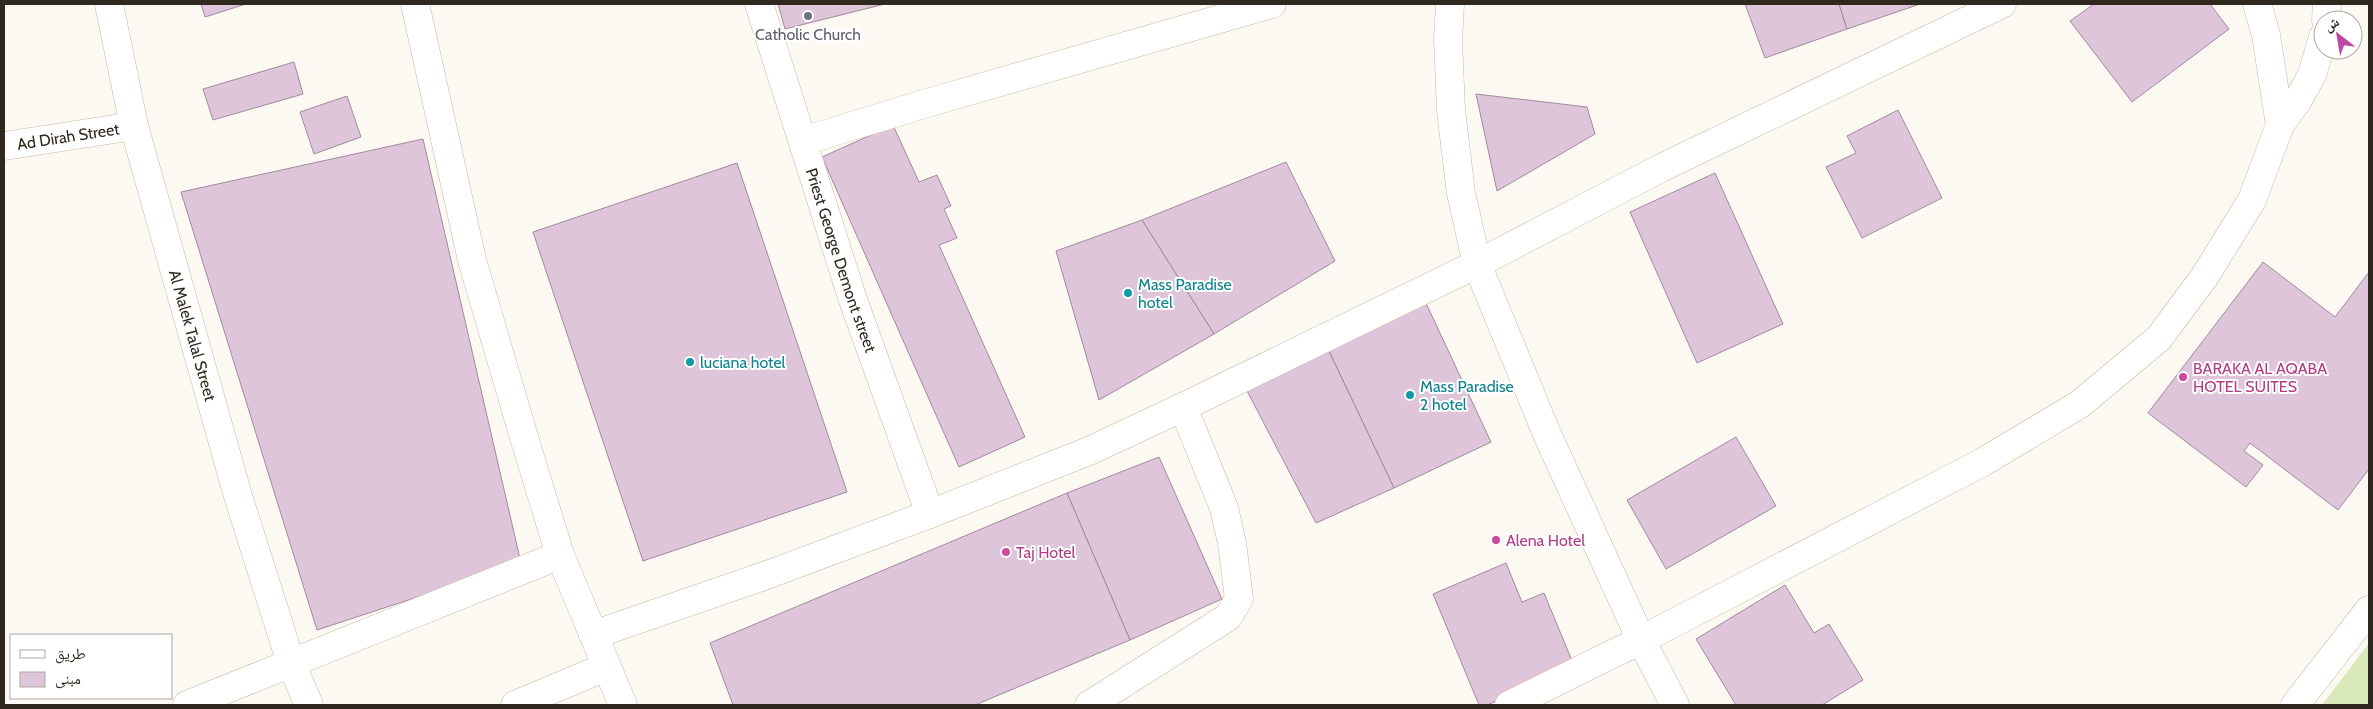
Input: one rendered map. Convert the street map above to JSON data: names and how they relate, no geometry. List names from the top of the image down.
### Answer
{
  "streets": {
    "street": ["Ad Dirah Street", "Priest George Demont street", "Al Malek Talal Street"]
  },
  "crossings": [
    ["Ad Dirah Street", "Al Malek Talal Street"]
  ],
  "places": [
    "Catholic Church",
    "Mass Paradise hotel",
    "luciana hotel",
    "BARAKA AL AQABA HOTEL SUITES",
    "Mass Paradise 2 hotel",
    "Alena Hotel",
    "Taj Hotel"
  ],
  "legend": ["طريق", "مبنى"],
  "north": "top left"
}
